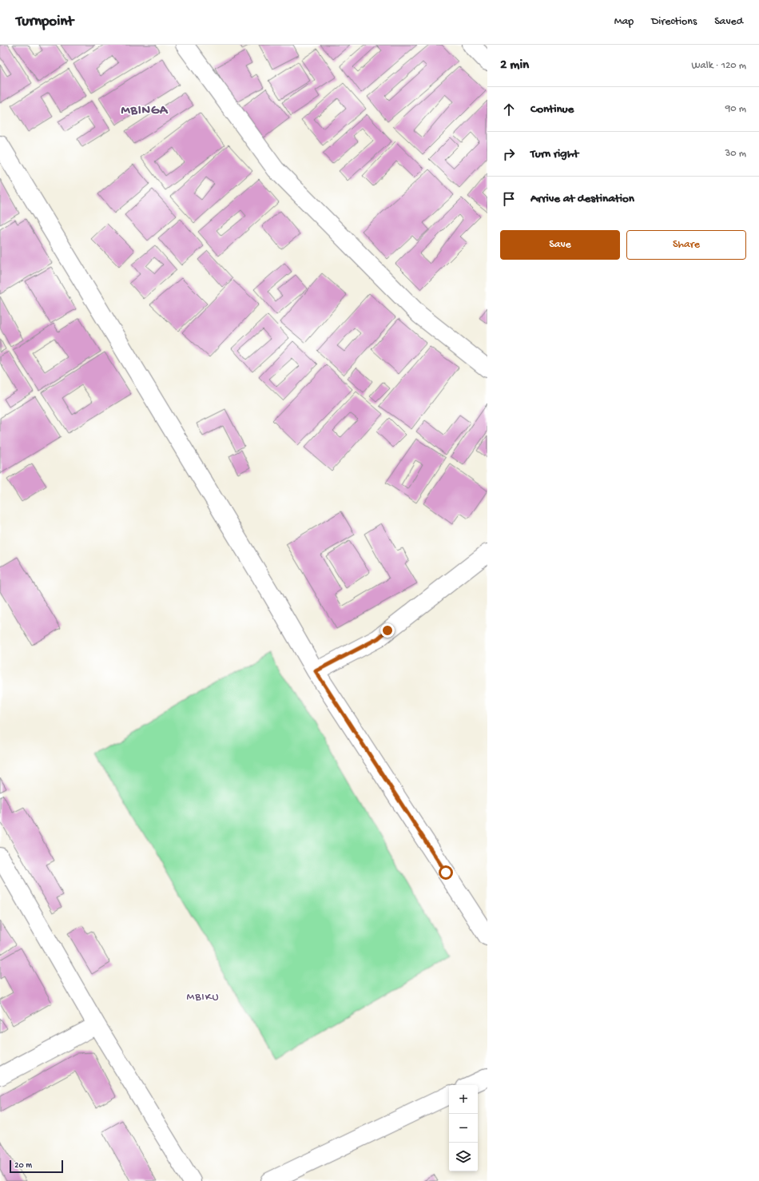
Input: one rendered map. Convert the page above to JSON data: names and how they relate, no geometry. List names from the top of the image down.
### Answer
{
  "districts": ["MBINGA", "MBIKU"],
  "scale_bar": "20 m",
  "page": {
    "header": "Turnpoint",
    "nav": ["Map", "Directions", "Saved"],
    "heading": ["2 min", "Walk · 120 m"],
    "list": [
      ["Continue", "90 m"],
      ["Turn right", "30 m"],
      "Arrive at destination"
    ],
    "buttons": ["Save", "Share"],
    "map_buttons": ["+", "−"],
    "scale": "20 m"
  }
}
